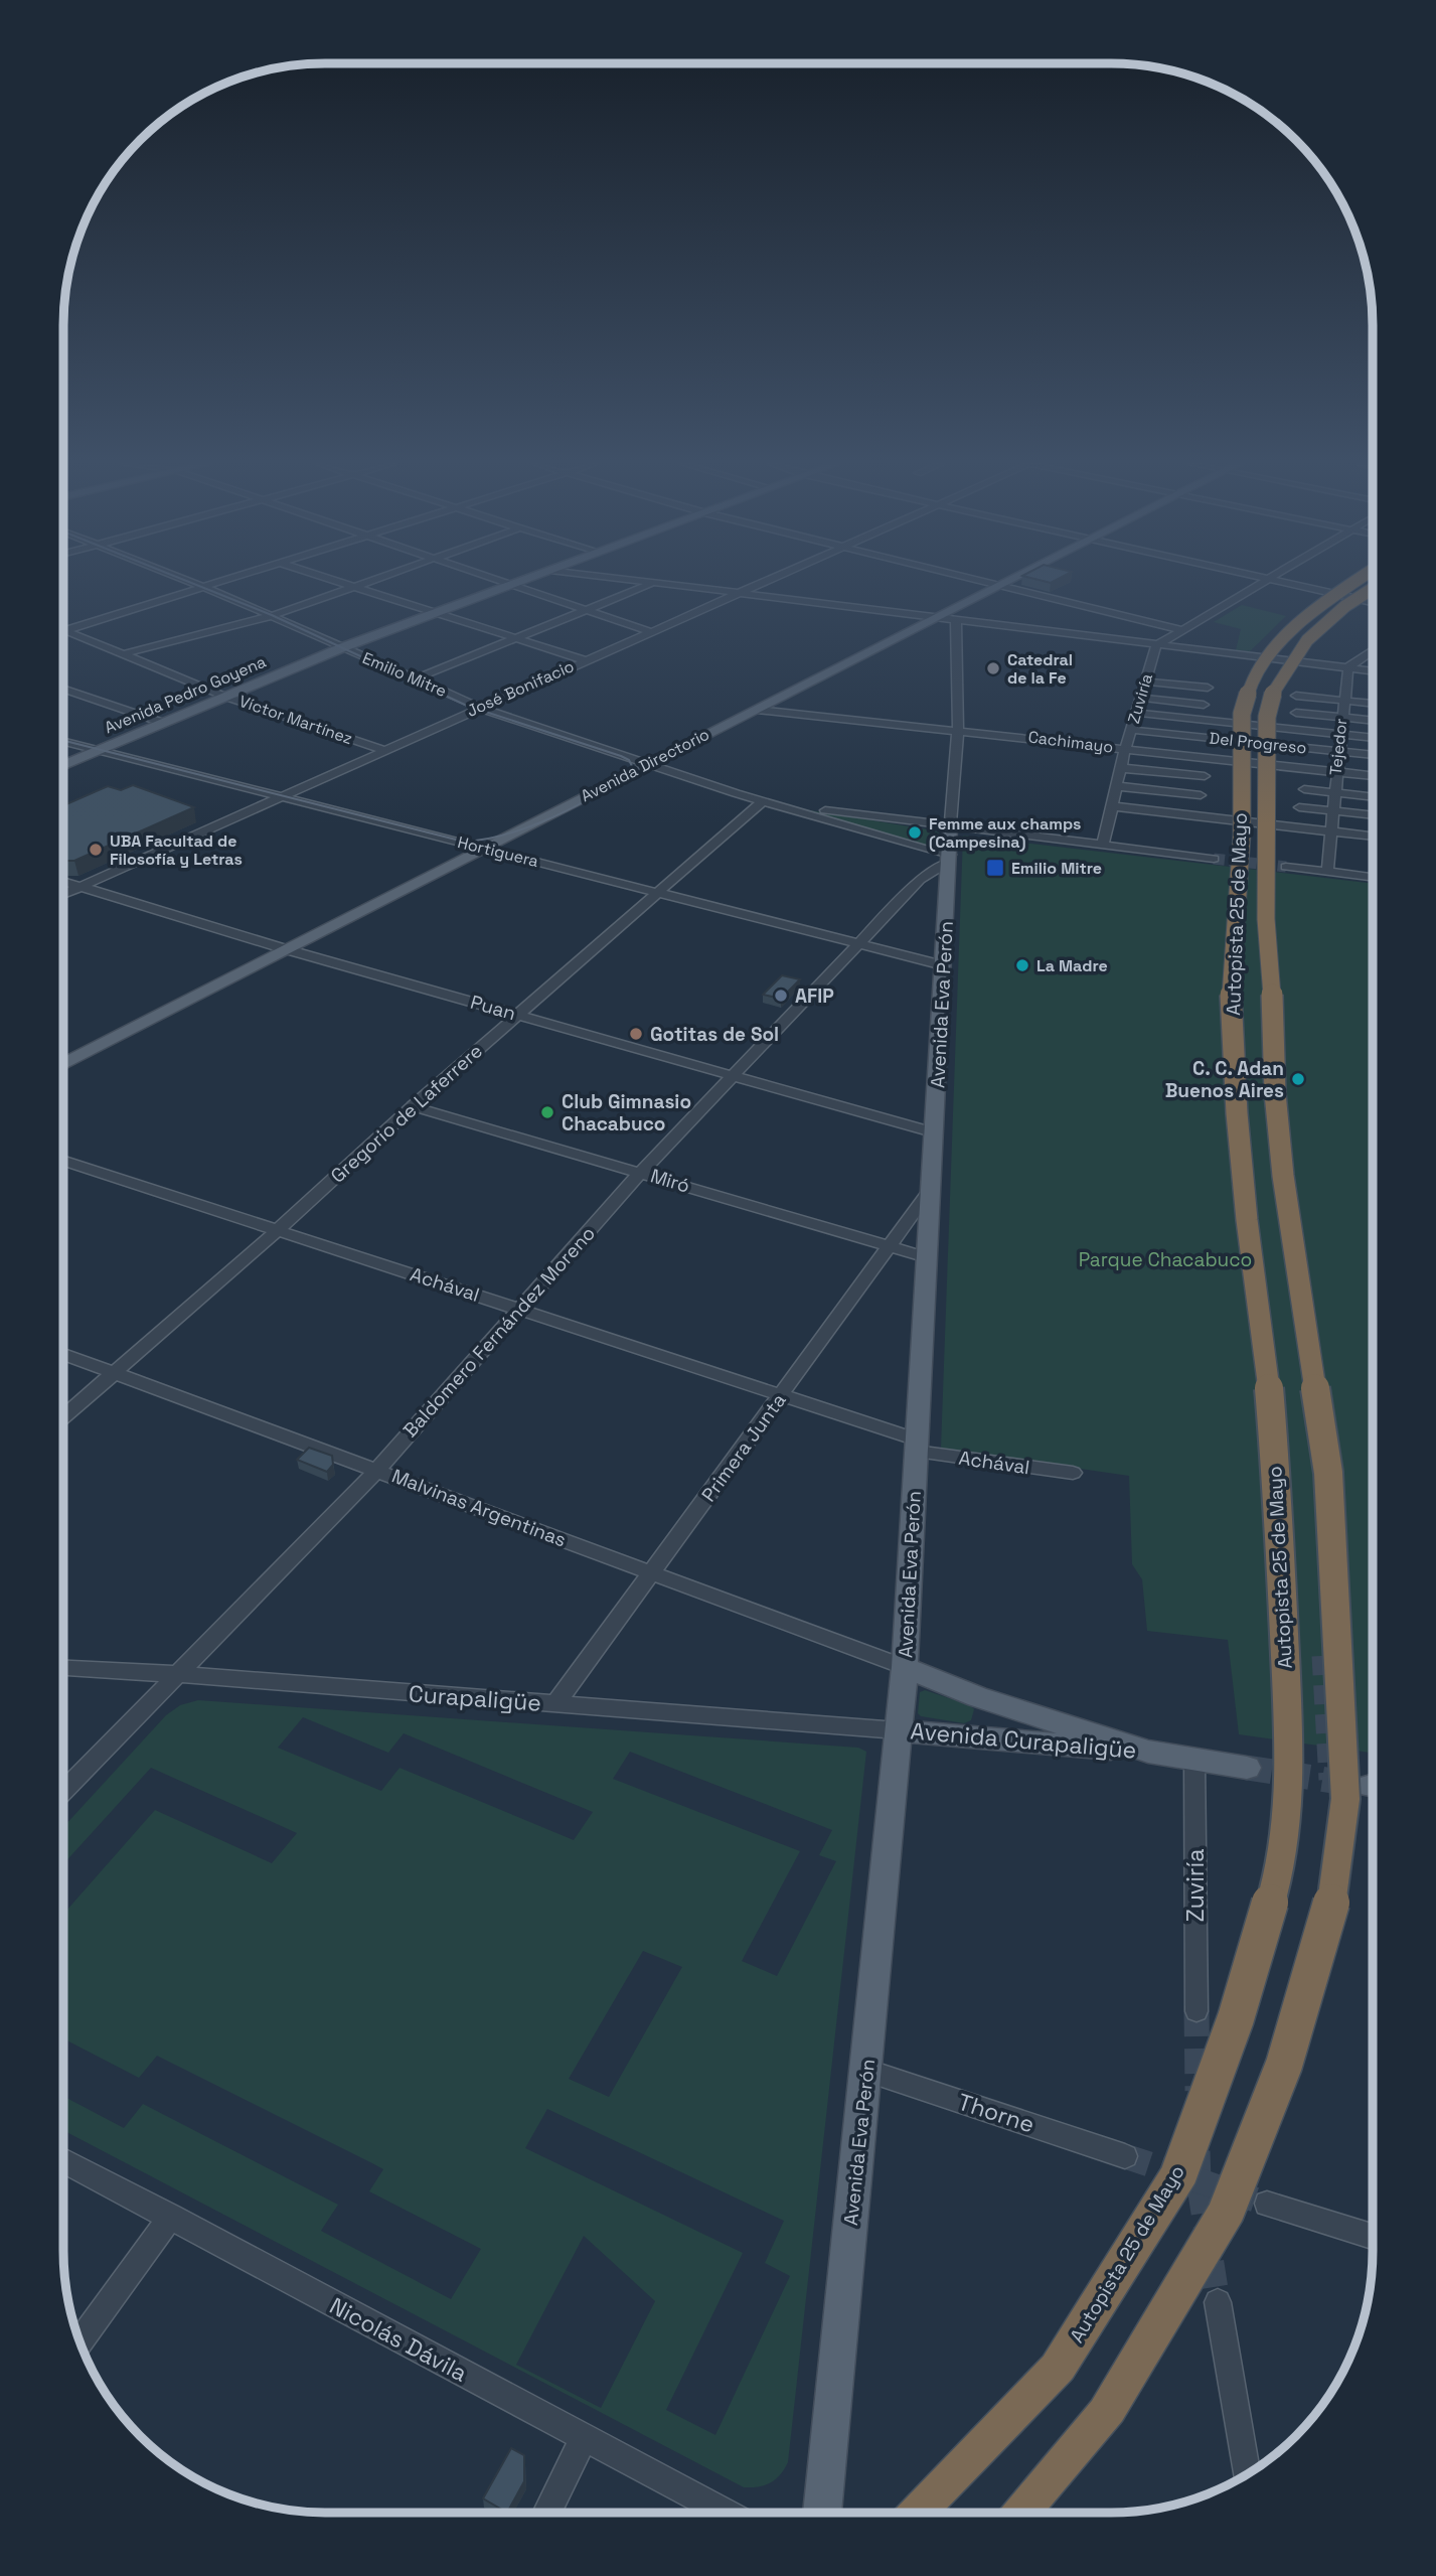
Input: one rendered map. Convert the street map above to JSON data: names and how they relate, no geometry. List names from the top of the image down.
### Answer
{
  "streets": {
    "highway": ["Autopista 25 de Mayo"],
    "main road": [
      "Avenida Pedro Goyena",
      "Avenida Directorio",
      "Avenida Eva Perón",
      "Avenida Curapaligüe"
    ],
    "street": [
      "Emilio Mitre",
      "José Bonifacio",
      "Zuviría",
      "Víctor Martínez",
      "Cachimayo",
      "Del Progreso",
      "Tejedor",
      "Hortiguera",
      "Puan",
      "Gregorio de Laferrere",
      "Miró",
      "Achával",
      "Baldomero Fernández Moreno",
      "Primera Junta",
      "Malvinas Argentinas",
      "Curapaligüe",
      "Thorne",
      "Nicolás Dávila"
    ]
  },
  "crossings": [
    ["Emilio Mitre", "José Bonifacio"],
    ["Emilio Mitre", "Avenida Pedro Goyena"],
    ["Emilio Mitre", "Zuviría"],
    ["Emilio Mitre", "Avenida Directorio"],
    ["Emilio Mitre", "Avenida Eva Perón"],
    ["Emilio Mitre", "Gregorio de Laferrere"],
    ["Emilio Mitre", "Baldomero Fernández Moreno"],
    ["José Bonifacio", "Víctor Martínez"],
    ["José Bonifacio", "Hortiguera"],
    ["José Bonifacio", "Puan"],
    ["Avenida Pedro Goyena", "Víctor Martínez"],
    ["Avenida Pedro Goyena", "Hortiguera"],
    ["Zuviría", "Cachimayo"],
    ["Zuviría", "Del Progreso"],
    ["Zuviría", "Avenida Curapaligüe"],
    ["Cachimayo", "Tejedor"],
    ["Cachimayo", "Avenida Directorio"],
    ["Cachimayo", "Avenida Eva Perón"],
    ["Del Progreso", "Tejedor"],
    ["Avenida Directorio", "Hortiguera"],
    ["Avenida Directorio", "Puan"],
    ["Hortiguera", "Avenida Eva Perón"],
    ["Hortiguera", "Gregorio de Laferrere"],
    ["Hortiguera", "Baldomero Fernández Moreno"],
    ["Avenida Eva Perón", "Puan"],
    ["Avenida Eva Perón", "Miró"],
    ["Avenida Eva Perón", "Achával"],
    ["Avenida Eva Perón", "Baldomero Fernández Moreno"],
    ["Avenida Eva Perón", "Primera Junta"],
    ["Avenida Eva Perón", "Malvinas Argentinas"],
    ["Avenida Eva Perón", "Curapaligüe"],
    ["Avenida Eva Perón", "Avenida Curapaligüe"],
    ["Avenida Eva Perón", "Thorne"],
    ["Puan", "Gregorio de Laferrere"],
    ["Puan", "Baldomero Fernández Moreno"],
    ["Gregorio de Laferrere", "Miró"],
    ["Gregorio de Laferrere", "Achával"],
    ["Gregorio de Laferrere", "Malvinas Argentinas"],
    ["Miró", "Baldomero Fernández Moreno"],
    ["Miró", "Primera Junta"],
    ["Achával", "Baldomero Fernández Moreno"],
    ["Achával", "Primera Junta"],
    ["Baldomero Fernández Moreno", "Malvinas Argentinas"],
    ["Baldomero Fernández Moreno", "Curapaligüe"],
    ["Primera Junta", "Malvinas Argentinas"],
    ["Primera Junta", "Curapaligüe"],
    ["Malvinas Argentinas", "Avenida Curapaligüe"],
    ["Curapaligüe", "Avenida Curapaligüe"]
  ],
  "parks": ["Parque Chacabuco"],
  "places": {
    "other": [
      "Catedral de la Fe",
      "Femme aux champs (Campesina)",
      "UBA Facultad de Filosofía y Letras",
      "La Madre",
      "AFIP",
      "Gotitas de Sol",
      "C. C. Adan Buenos Aires",
      "Club Gimnasio Chacabuco"
    ],
    "transit": ["Emilio Mitre"]
  }
}
